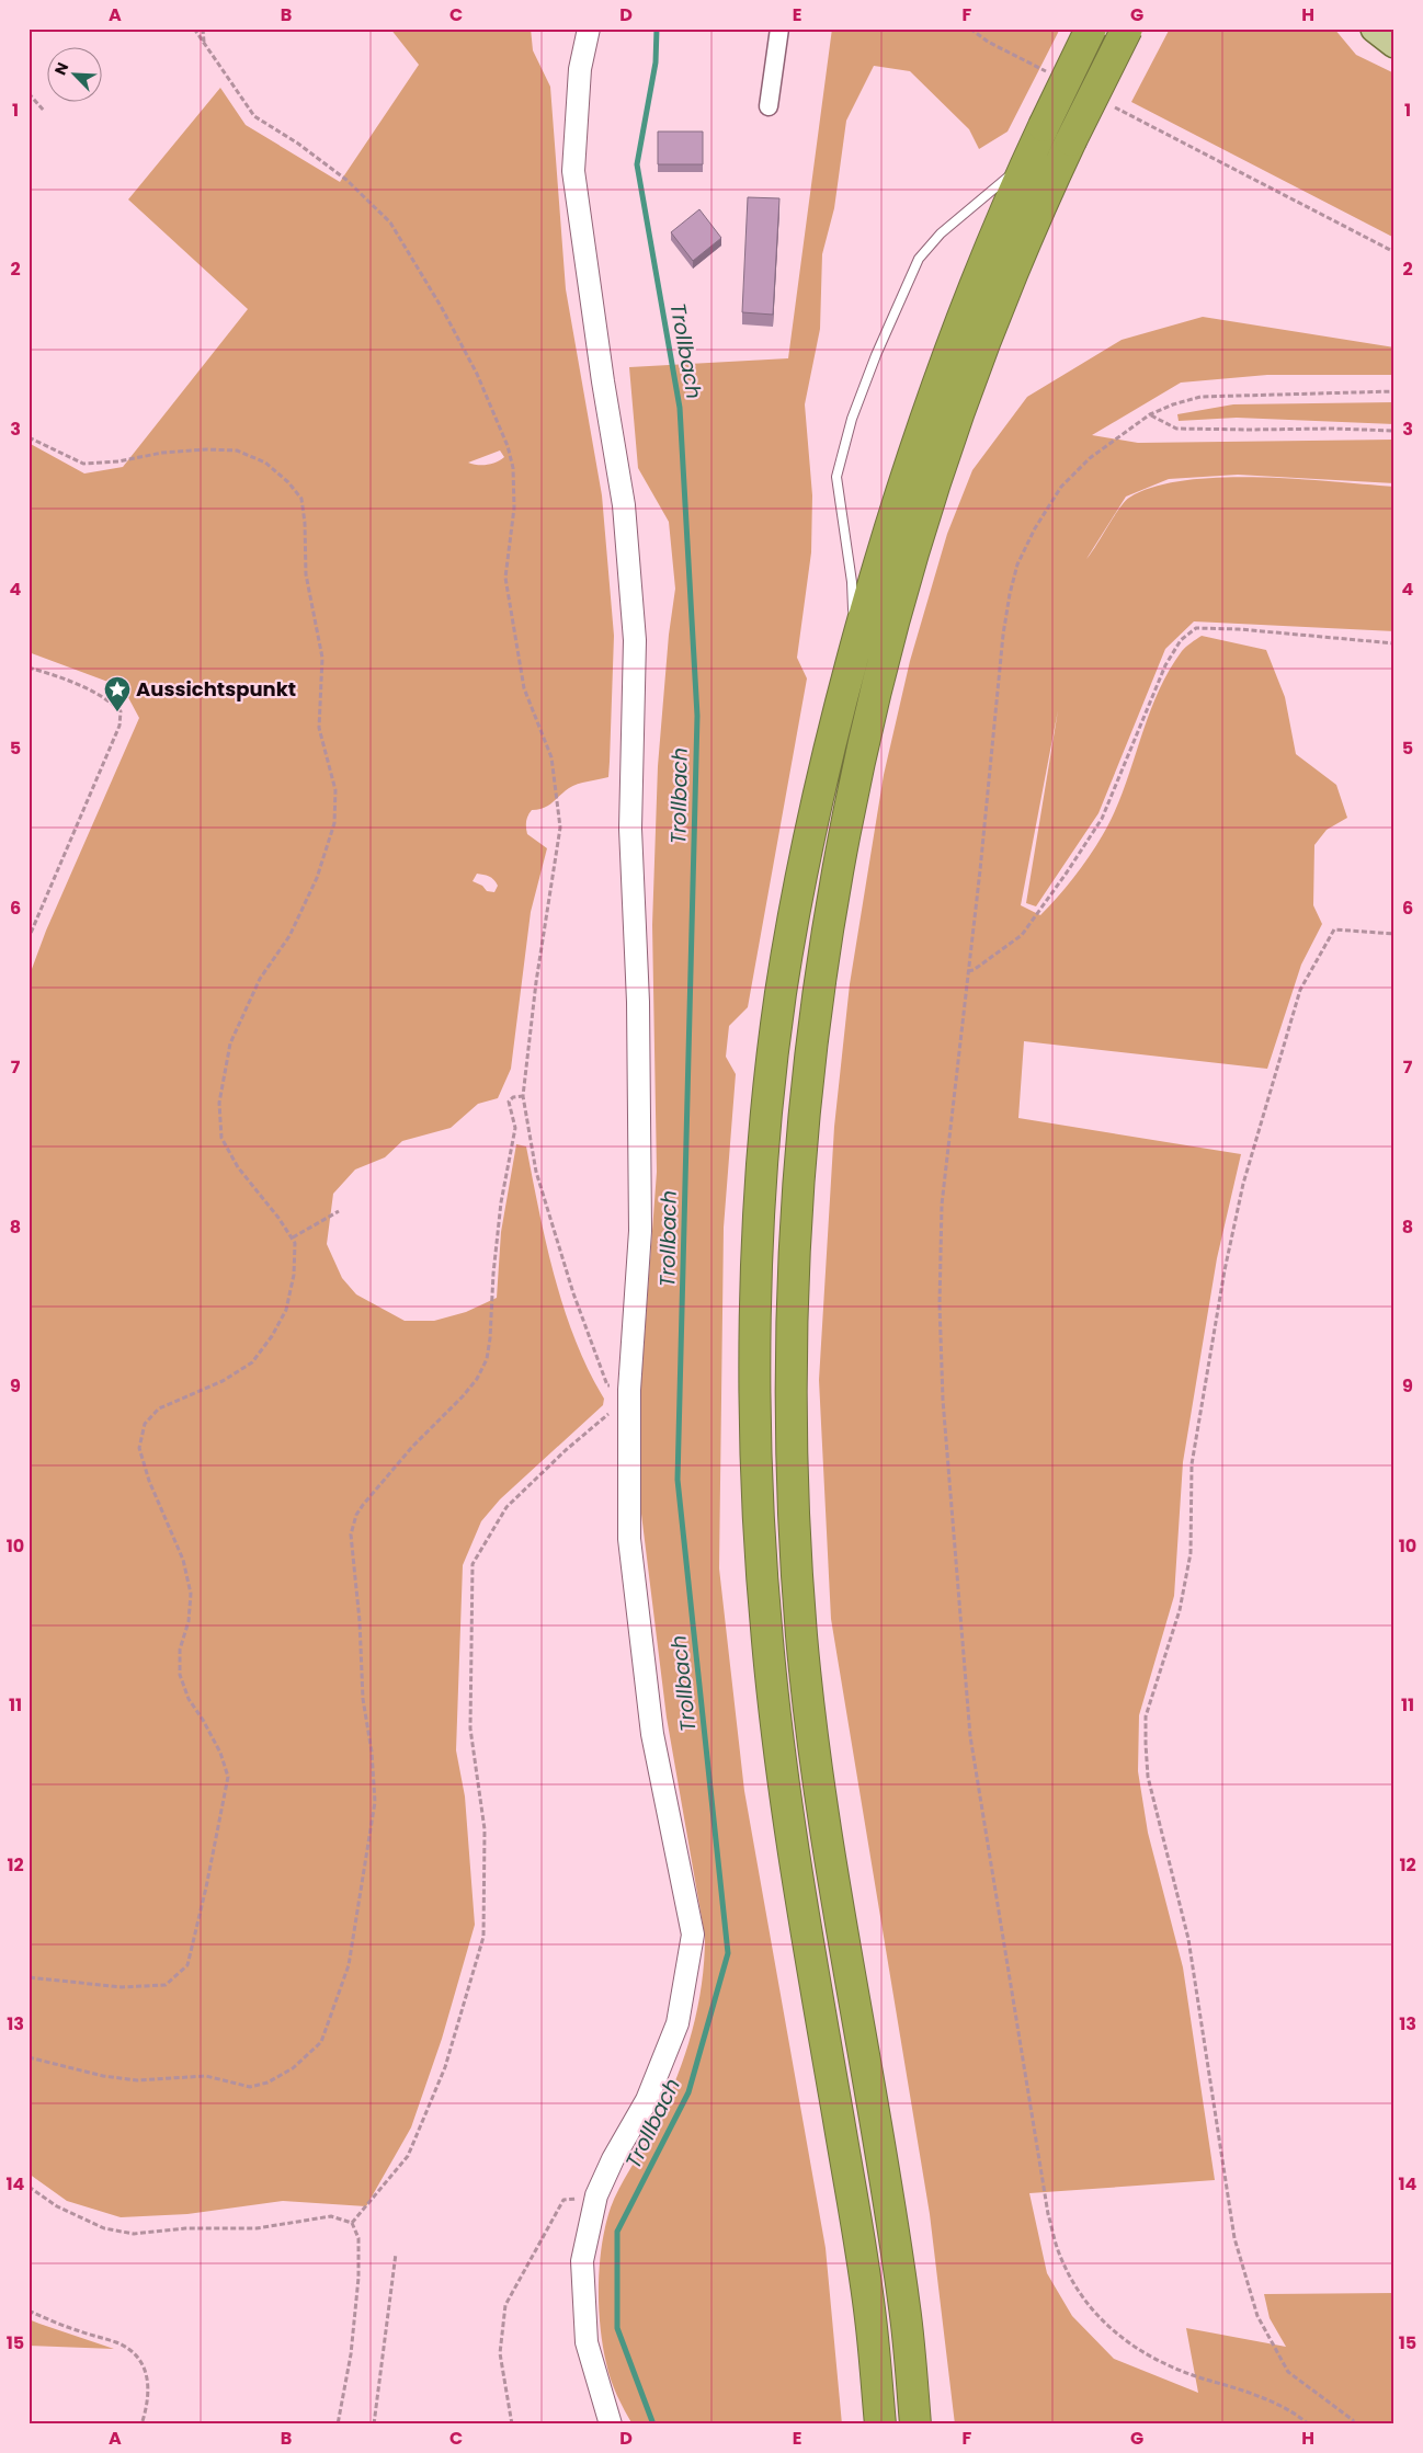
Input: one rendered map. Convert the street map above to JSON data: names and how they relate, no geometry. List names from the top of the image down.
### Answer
{
  "water": ["Trollbach"],
  "places": {
    "place": ["Aussichtspunkt"]
  },
  "north": "top left",
  "grid": {
    "columns": [
      "A",
      "B",
      "C",
      "D",
      "E",
      "F",
      "G",
      "H"
    ],
    "rows": [
      "1",
      "2",
      "3",
      "4",
      "5",
      "6",
      "7",
      "8",
      "9",
      "10",
      "11",
      "12",
      "13",
      "14",
      "15"
    ]
  }
}
